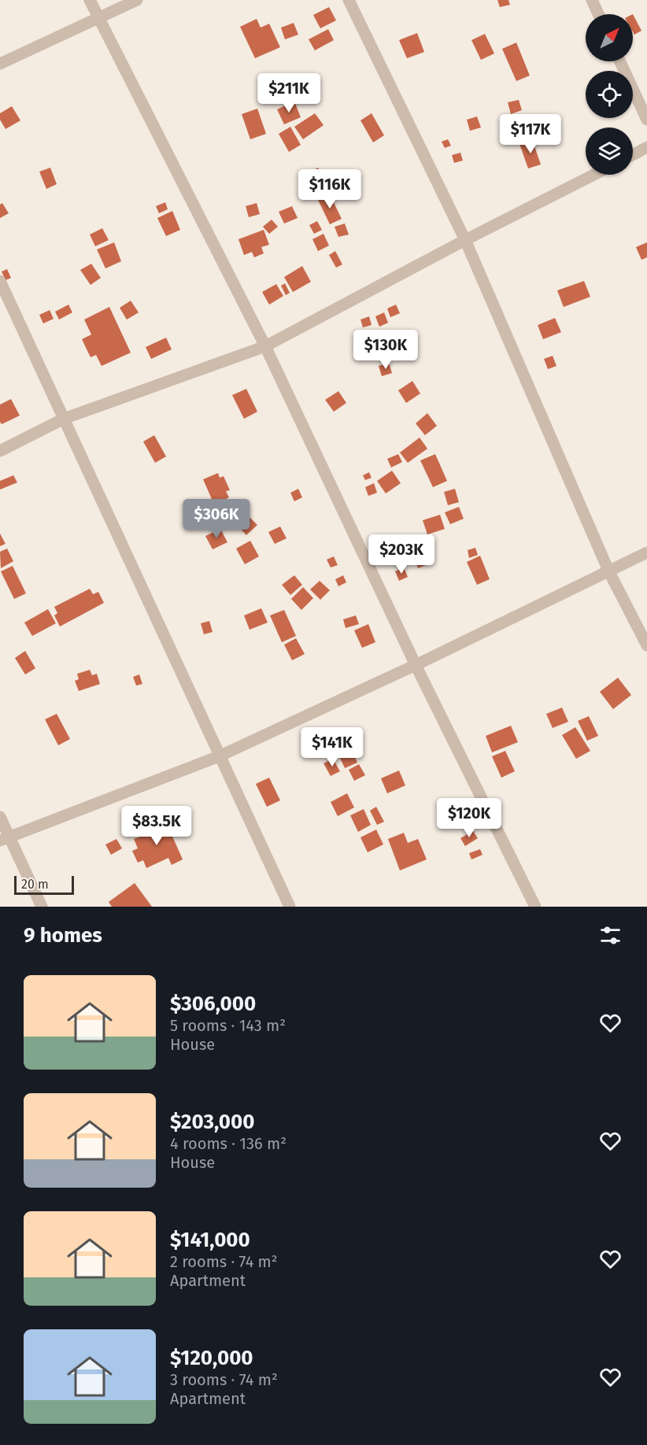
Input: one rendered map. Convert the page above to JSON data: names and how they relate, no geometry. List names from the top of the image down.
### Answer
{
  "scale_bar": "20 m",
  "north": "top right",
  "page": {
    "price": [
      "$211K",
      "$117K",
      "$116K",
      "$130K",
      "$306K",
      "$203K",
      "$141K",
      "$120K",
      "$83.5K"
    ],
    "scale": "20 m",
    "heading": "9 homes",
    "list": [
      {
        "name": "$306,000",
        "note": "5 rooms · 143 m² · House"
      },
      {
        "name": "$203,000",
        "note": "4 rooms · 136 m² · House"
      },
      {
        "name": "$141,000",
        "note": "2 rooms · 74 m² · Apartment"
      },
      {
        "name": "$120,000",
        "note": "3 rooms · 74 m² · Apartment"
      }
    ]
  }
}
